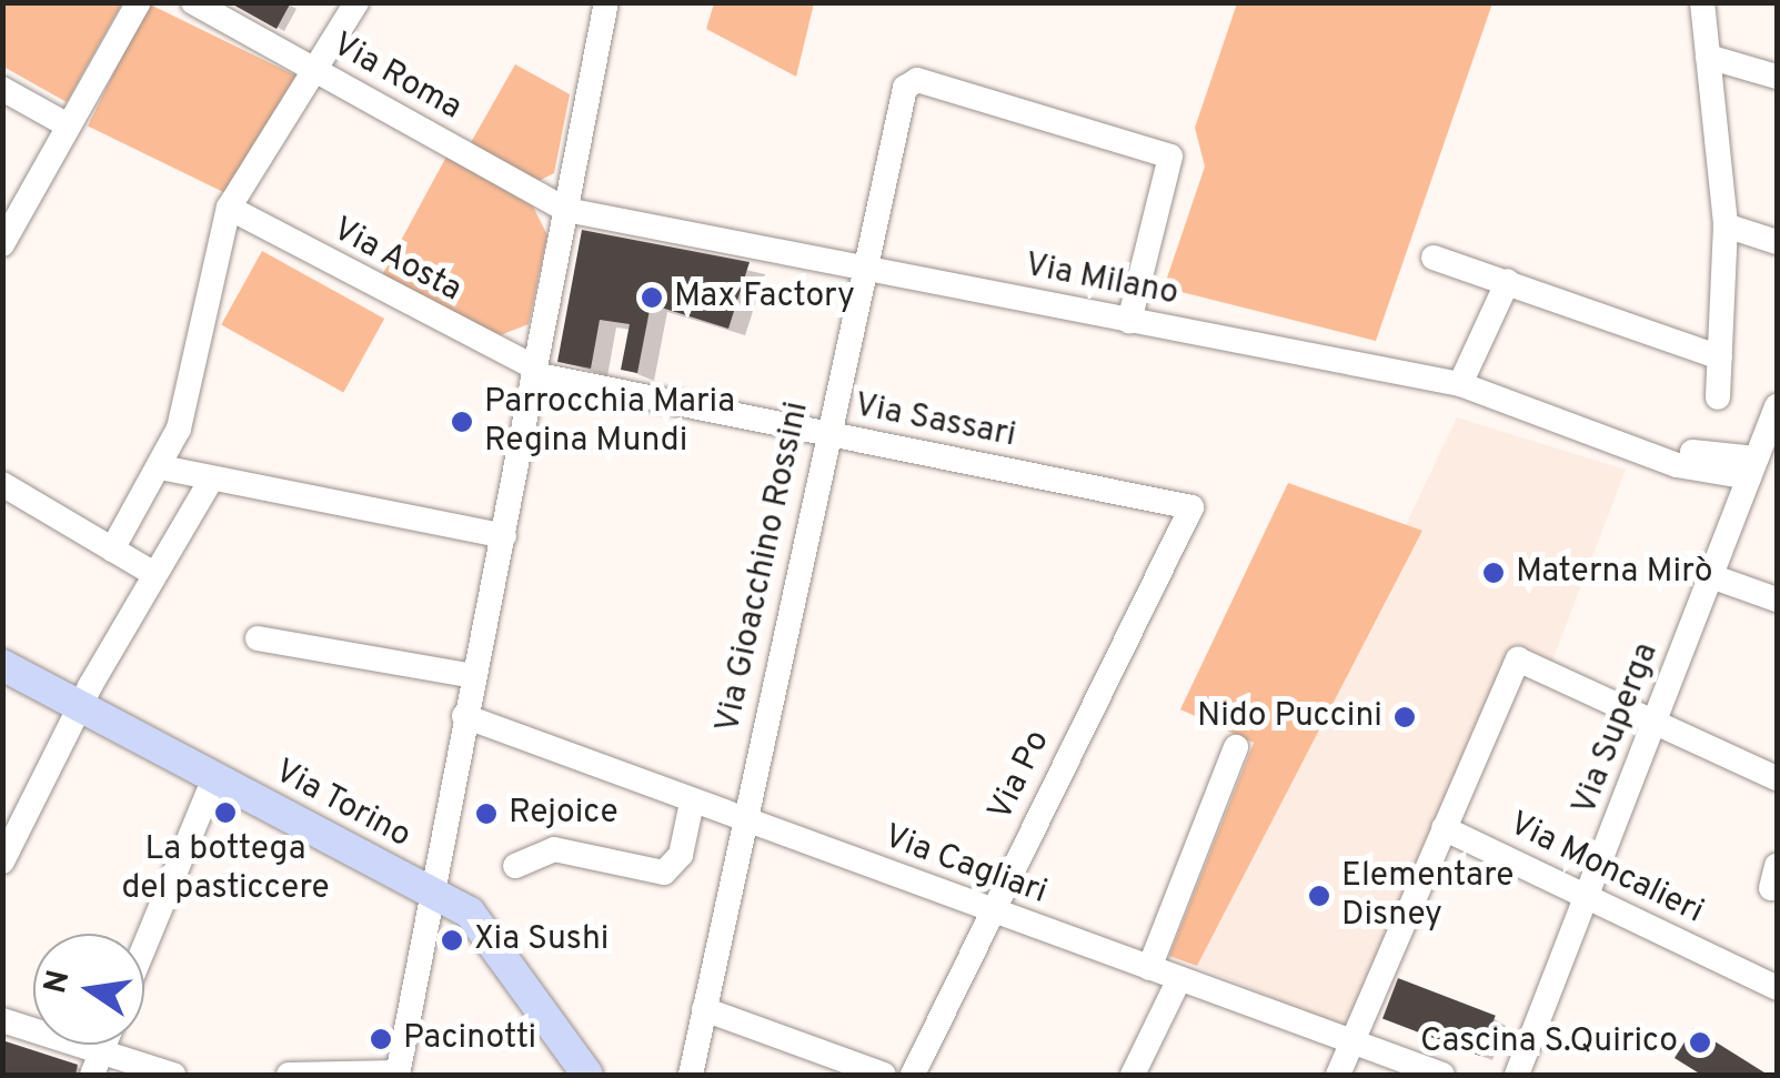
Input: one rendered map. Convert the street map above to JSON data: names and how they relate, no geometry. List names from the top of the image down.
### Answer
{
  "streets": {
    "main road": ["Via Torino"],
    "street": [
      "Via Roma",
      "Via Aosta",
      "Via Milano",
      "Via Sassari",
      "Via Gioacchino Rossini",
      "Via Superga",
      "Via Po",
      "Via Cagliari",
      "Via Moncalieri"
    ]
  },
  "crossings": [
    ["Via Roma", "Via Milano"],
    ["Via Aosta", "Via Sassari"],
    ["Via Milano", "Via Gioacchino Rossini"],
    ["Via Milano", "Via Superga"],
    ["Via Sassari", "Via Gioacchino Rossini"],
    ["Via Sassari", "Via Po"],
    ["Via Gioacchino Rossini", "Via Cagliari"],
    ["Via Superga", "Via Moncalieri"],
    ["Via Po", "Via Cagliari"]
  ],
  "places": [
    "Max Factory",
    "Parrocchia Maria Regina Mundi",
    "Materna Mirò",
    "Nido Puccini",
    "La bottega del pasticcere",
    "Rejoice",
    "Elementare Disney",
    "Xia Sushi",
    "Pacinotti",
    "Cascina S.Quirico"
  ],
  "north": "left"
}
